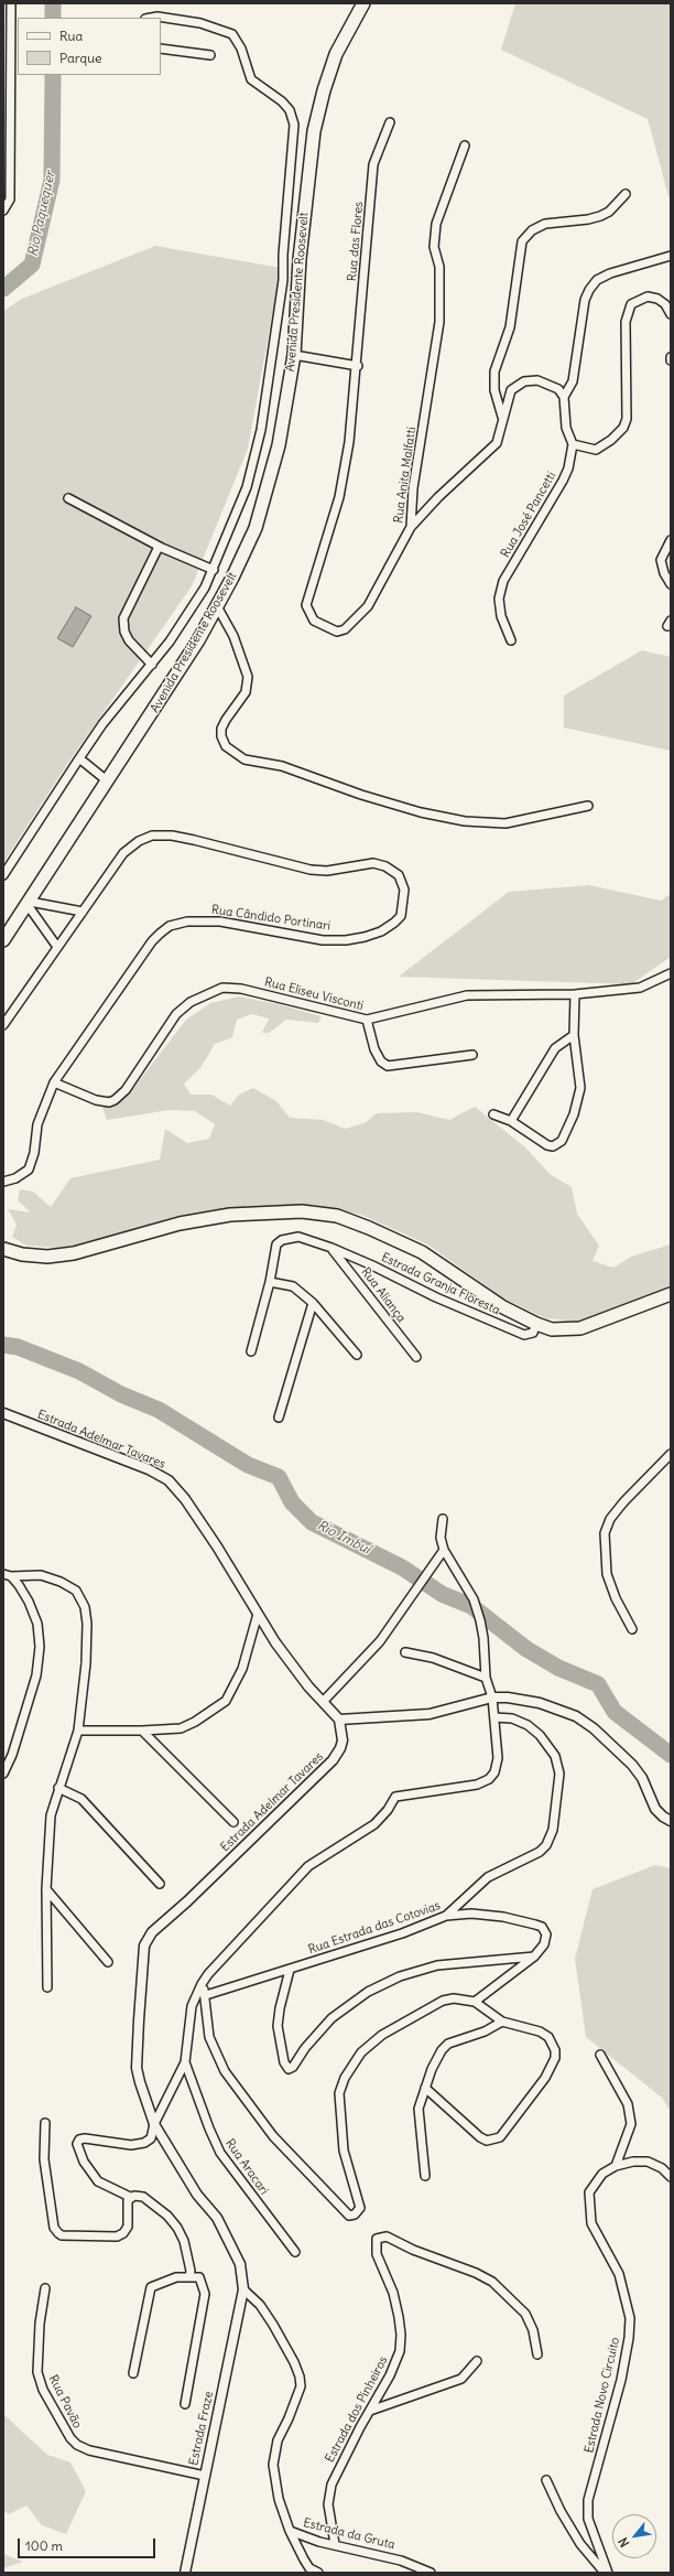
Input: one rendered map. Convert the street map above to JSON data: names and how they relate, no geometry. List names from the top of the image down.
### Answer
{
  "streets": {
    "main road": ["Avenida Presidente Roosevelt"],
    "street": [
      "Rua das Flores",
      "Rua Anita Malfatti",
      "Rua José Pancetti",
      "Rua Cândido Portinari",
      "Rua Eliseu Visconti",
      "Estrada Granja Floresta",
      "Rua Aliança",
      "Estrada Adelmar Tavares",
      "Rua Estrada das Cotovias",
      "Rua Aracari",
      "Estrada Novo Circuito",
      "Rua Pavão",
      "Estrada dos Pinheiros",
      "Estrada Fraze",
      "Estrada da Gruta"
    ]
  },
  "crossings": [
    ["Rua das Flores", "Rua Anita Malfatti"],
    ["Rua Cândido Portinari", "Rua Eliseu Visconti"],
    ["Estrada Granja Floresta", "Rua Aliança"],
    ["Estrada Adelmar Tavares", "Estrada Fraze"],
    ["Estrada Adelmar Tavares", "Estrada da Gruta"],
    ["Rua Pavão", "Estrada Fraze"],
    ["Estrada dos Pinheiros", "Estrada da Gruta"],
    ["Estrada Fraze", "Estrada da Gruta"]
  ],
  "water": ["Rio Paquequer", "Rio Imbuí"],
  "legend": ["Rua", "Parque"],
  "scale_bar": "100 m",
  "north": "bottom left"
}
